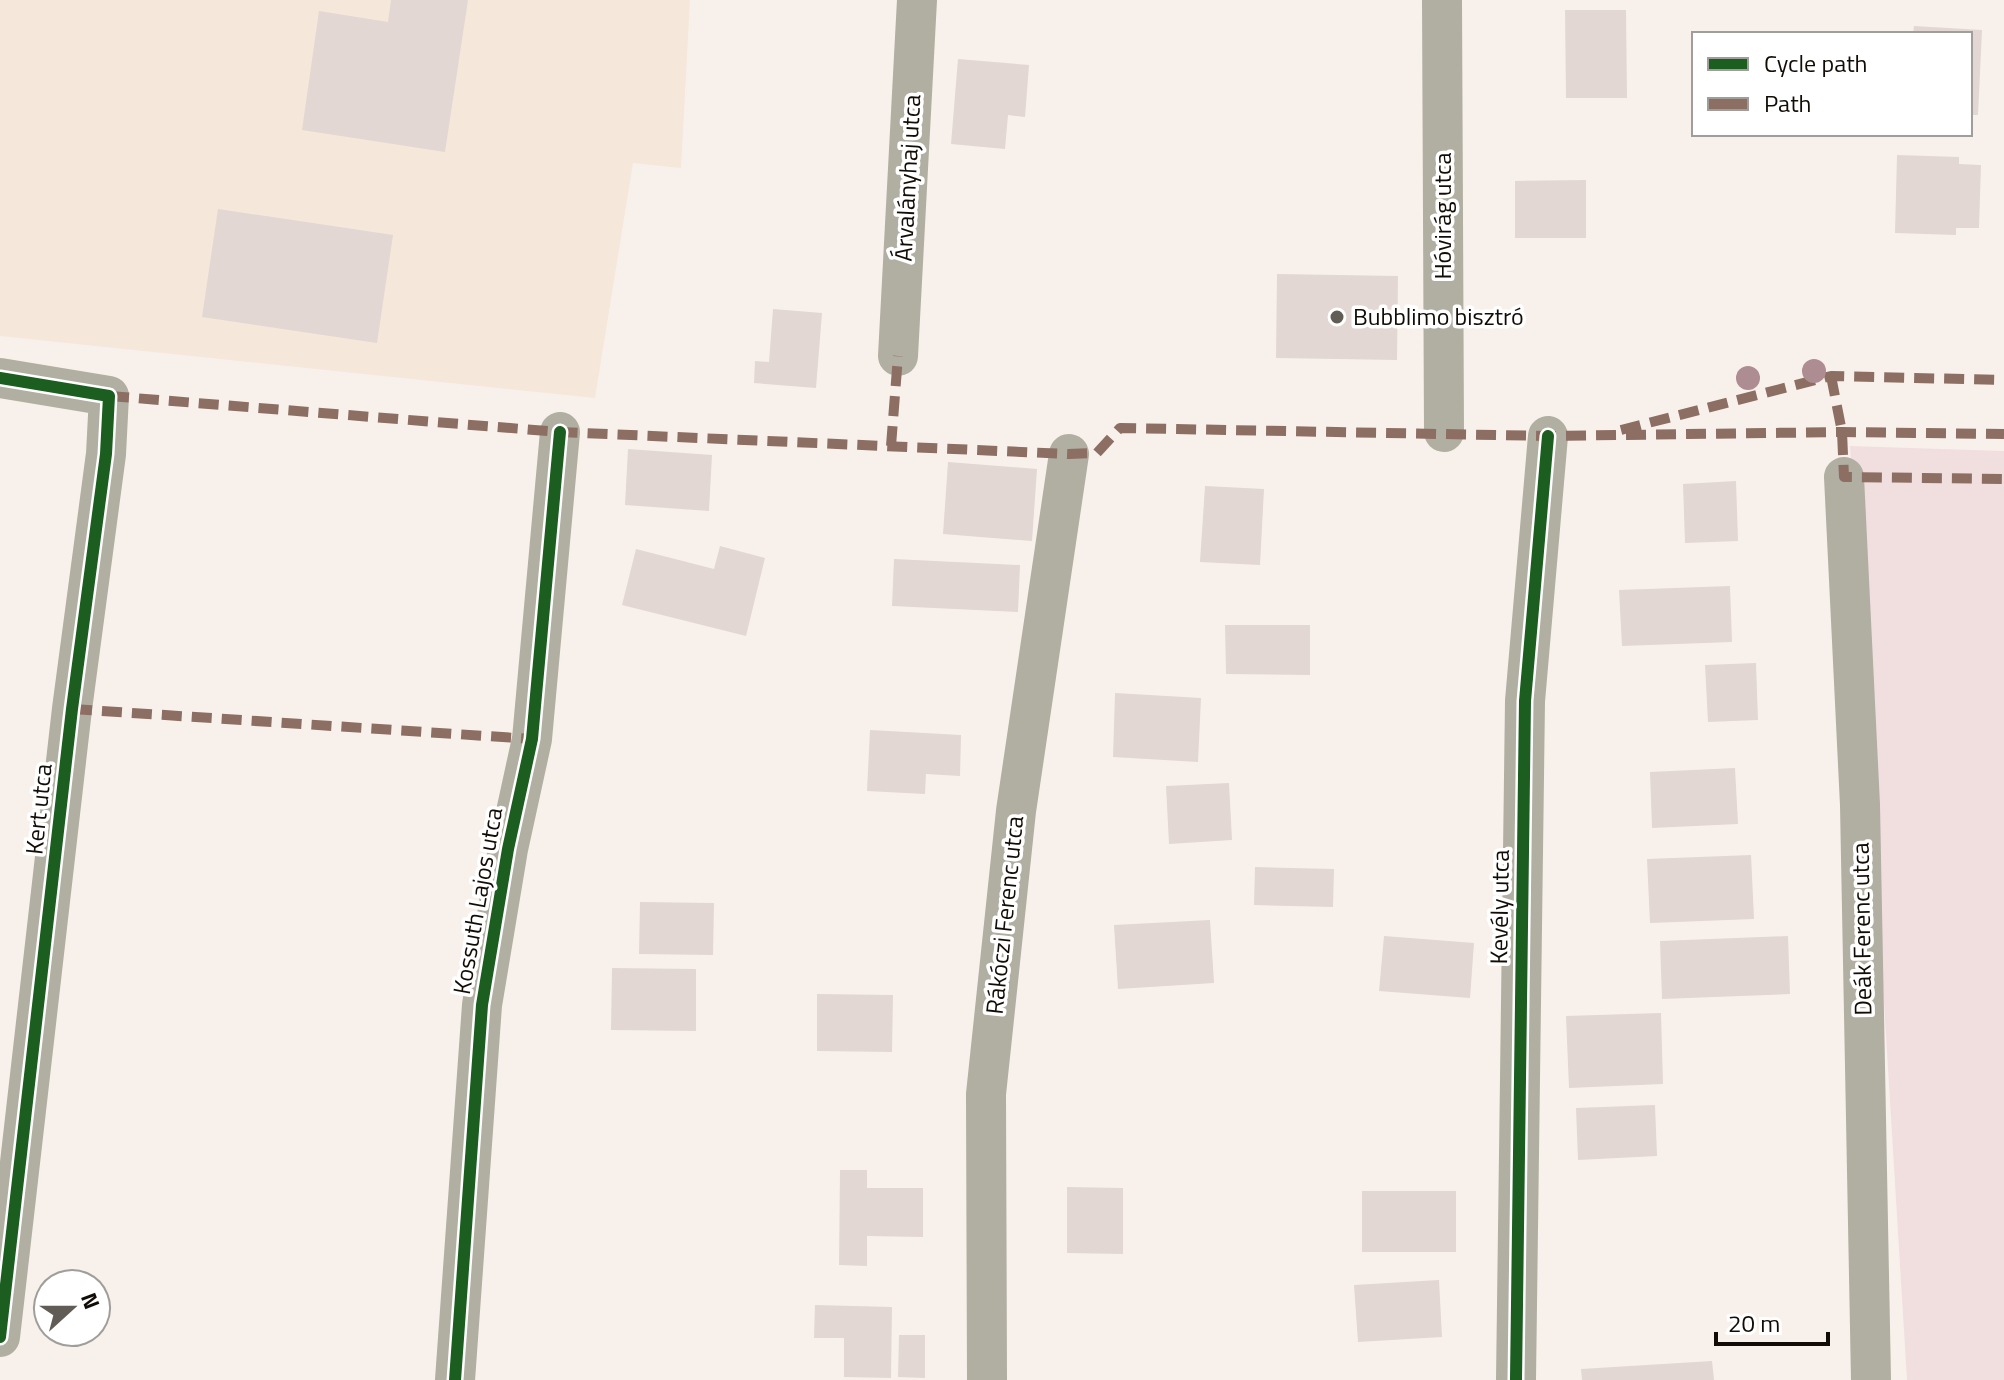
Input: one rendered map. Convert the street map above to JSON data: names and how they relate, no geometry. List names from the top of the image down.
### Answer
{
  "streets": {
    "street": [
      "Árvalányhaj utca",
      "Hóvirág utca",
      "Kert utca",
      "Kossuth Lajos utca",
      "Kevély utca",
      "Rákóczi Ferenc utca",
      "Deák Ferenc utca"
    ]
  },
  "places": ["Bubblimo bisztró"],
  "legend": ["Cycle path", "Path"],
  "scale_bar": "20 m",
  "north": "right"
}
